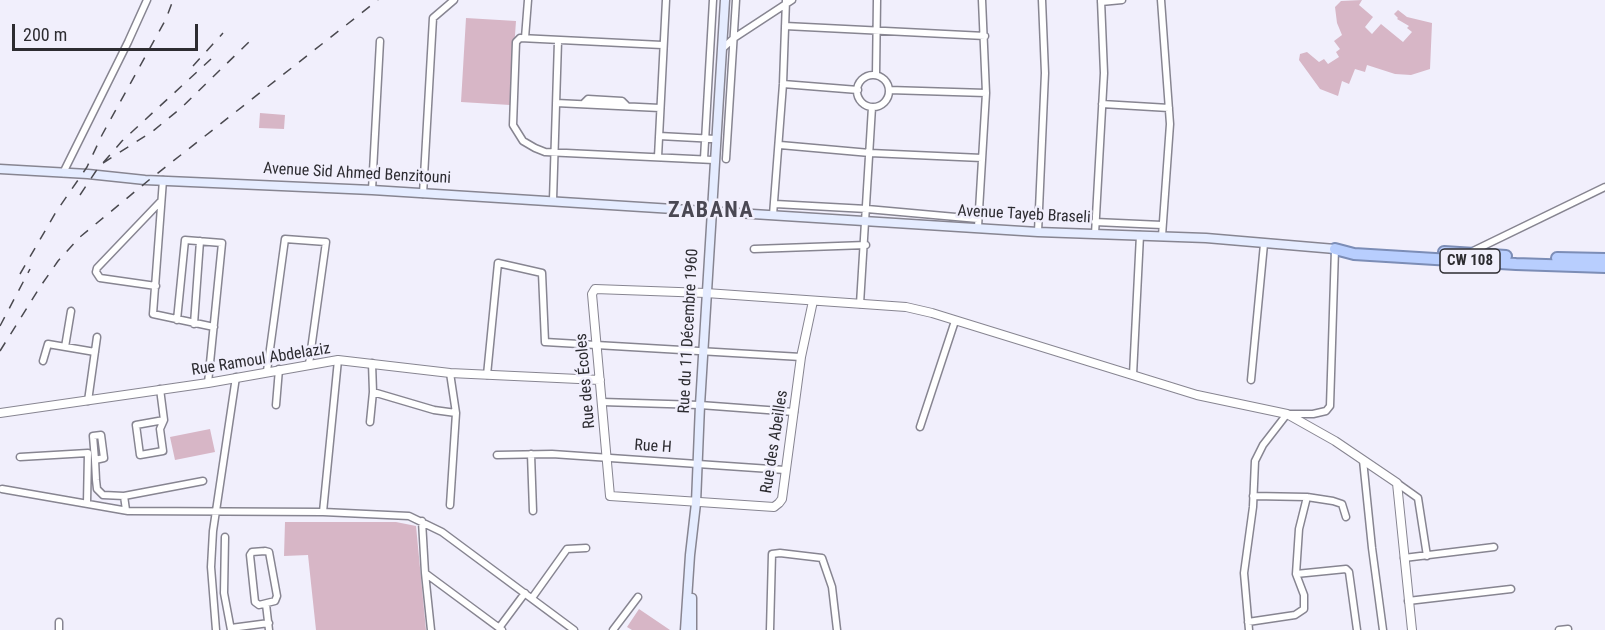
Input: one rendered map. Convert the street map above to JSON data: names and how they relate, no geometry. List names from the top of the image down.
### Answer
{
  "streets": {
    "highway": ["CW 108"],
    "main road": ["Avenue Sid Ahmed Benzitouni", "Avenue Tayeb Braseli", "Rue du 11 Décembre 1960"],
    "street": [
      "Rue Ramoul Abdelaziz",
      "Rue des Écoles",
      "Rue des Abeilles",
      "Rue H"
    ]
  },
  "crossings": [
    ["Avenue Sid Ahmed Benzitouni", "Avenue Tayeb Braseli"],
    ["Avenue Sid Ahmed Benzitouni", "Rue du 11 Décembre 1960"],
    ["Avenue Tayeb Braseli", "CW 108"],
    ["Avenue Tayeb Braseli", "Rue du 11 Décembre 1960"],
    ["Rue du 11 Décembre 1960", "Rue des Écoles"],
    ["Rue du 11 Décembre 1960", "Rue des Abeilles"],
    ["Rue du 11 Décembre 1960", "Rue H"],
    ["Rue Ramoul Abdelaziz", "Rue des Écoles"],
    ["Rue des Écoles", "Rue des Abeilles"],
    ["Rue des Écoles", "Rue H"],
    ["Rue des Abeilles", "Rue H"]
  ],
  "districts": ["ZABANA"],
  "scale_bar": "200 m"
}
